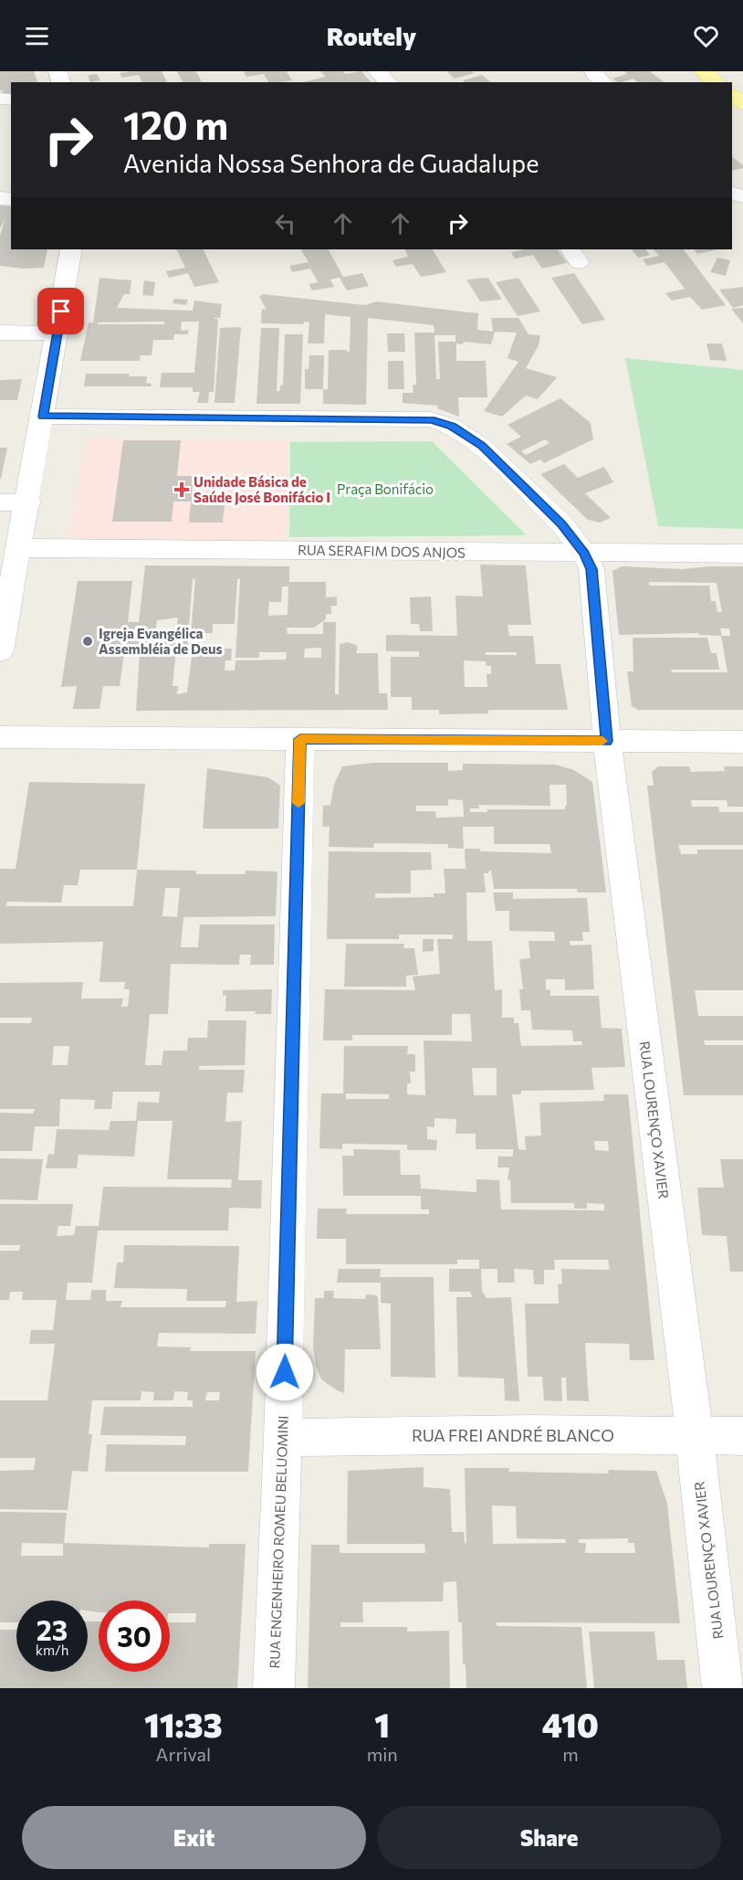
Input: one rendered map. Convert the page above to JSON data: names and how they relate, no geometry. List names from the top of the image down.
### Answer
{
  "streets": {
    "street": [
      "RUA SERAFIM DOS ANJOS",
      "RUA LOURENÇO XAVIER",
      "RUA FREI ANDRÉ BLANCO",
      "RUA ENGENHEIRO ROMEU BELUOMINI"
    ]
  },
  "crossings": [
    ["RUA SERAFIM DOS ANJOS", "RUA LOURENÇO XAVIER"],
    ["RUA LOURENÇO XAVIER", "RUA FREI ANDRÉ BLANCO"],
    ["RUA FREI ANDRÉ BLANCO", "RUA ENGENHEIRO ROMEU BELUOMINI"]
  ],
  "parks": ["Praça Bonifácio"],
  "places": {
    "health": ["Unidade Básica de Saúde José Bonifácio I"],
    "other": ["Igreja Evangélica Assembléia de Deus"]
  },
  "page": {
    "header": "Routely",
    "turn": ["120 m", "Avenida Nossa Senhora de Guadalupe"],
    "speed": "23 km/h",
    "limit": "30",
    "eta": [
      "11:33",
      "Arrival",
      "1",
      "min",
      "410",
      "m"
    ],
    "buttons": ["Exit", "Share"]
  }
}
